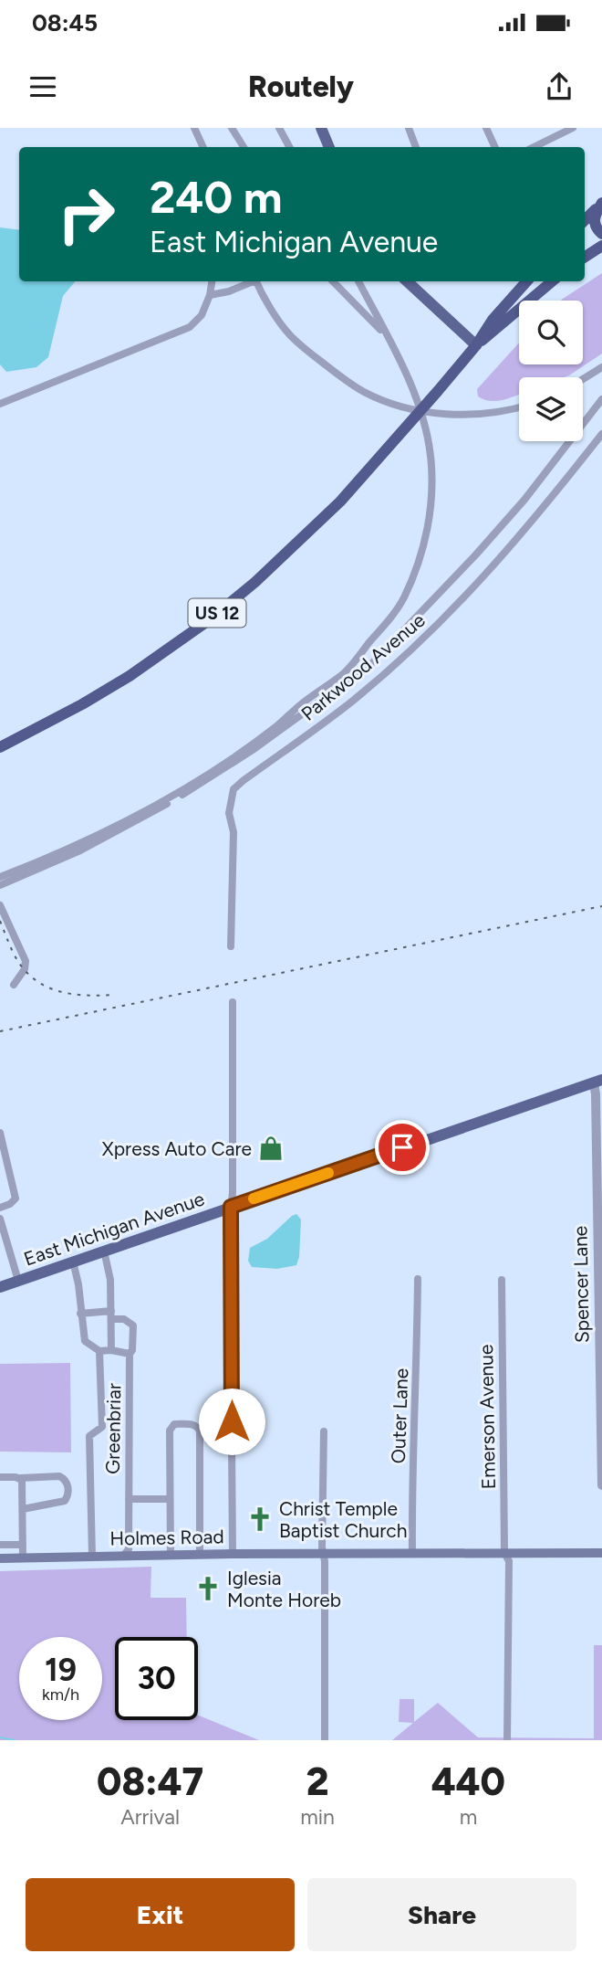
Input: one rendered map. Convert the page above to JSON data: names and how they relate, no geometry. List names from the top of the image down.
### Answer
{
  "streets": {
    "highway": ["US 12"],
    "main road": ["East Michigan Avenue", "Holmes Road"],
    "street": [
      "Parkwood Avenue",
      "Spencer Lane",
      "Outer Lane",
      "Emerson Avenue",
      "Greenbriar"
    ]
  },
  "crossings": [
    ["East Michigan Avenue", "Spencer Lane"],
    ["Outer Lane", "Holmes Road"],
    ["Emerson Avenue", "Holmes Road"],
    ["Greenbriar", "Holmes Road"]
  ],
  "places": {
    "shop": ["Xpress Auto Care"],
    "church": ["Christ Temple Baptist Church", "Iglesia Monte Horeb"]
  },
  "page": {
    "status": "08:45",
    "header": "Routely",
    "turn": ["240 m", "East Michigan Avenue"],
    "speed": "19 km/h",
    "limit": "30",
    "eta": [
      "08:47",
      "Arrival",
      "2",
      "min",
      "440",
      "m"
    ],
    "buttons": ["Exit", "Share"]
  }
}
